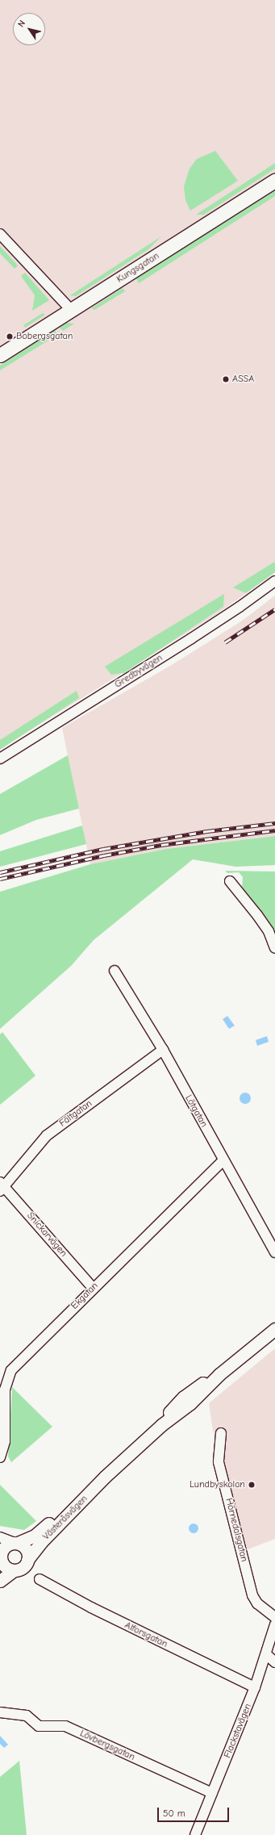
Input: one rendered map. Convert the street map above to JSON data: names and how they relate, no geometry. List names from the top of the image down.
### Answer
{
  "streets": {
    "main road": ["Kungsgatan"],
    "street": [
      "Gredbyvägen",
      "Lötgatan",
      "Fältgatan",
      "Snickarvägen",
      "Ekgatan",
      "Västeråsvägen",
      "Hörnedalsgatan",
      "Alforsgatan",
      "Flackstavägen",
      "Lövbergsgatan"
    ]
  },
  "crossings": [
    ["Lötgatan", "Fältgatan"],
    ["Lötgatan", "Ekgatan"],
    ["Fältgatan", "Snickarvägen"],
    ["Snickarvägen", "Ekgatan"],
    ["Alforsgatan", "Flackstavägen"],
    ["Flackstavägen", "Lövbergsgatan"]
  ],
  "places": ["Bobergsgatan", "ASSA", "Lundbyskolan"],
  "scale_bar": "50 m",
  "north": "top left"
}
